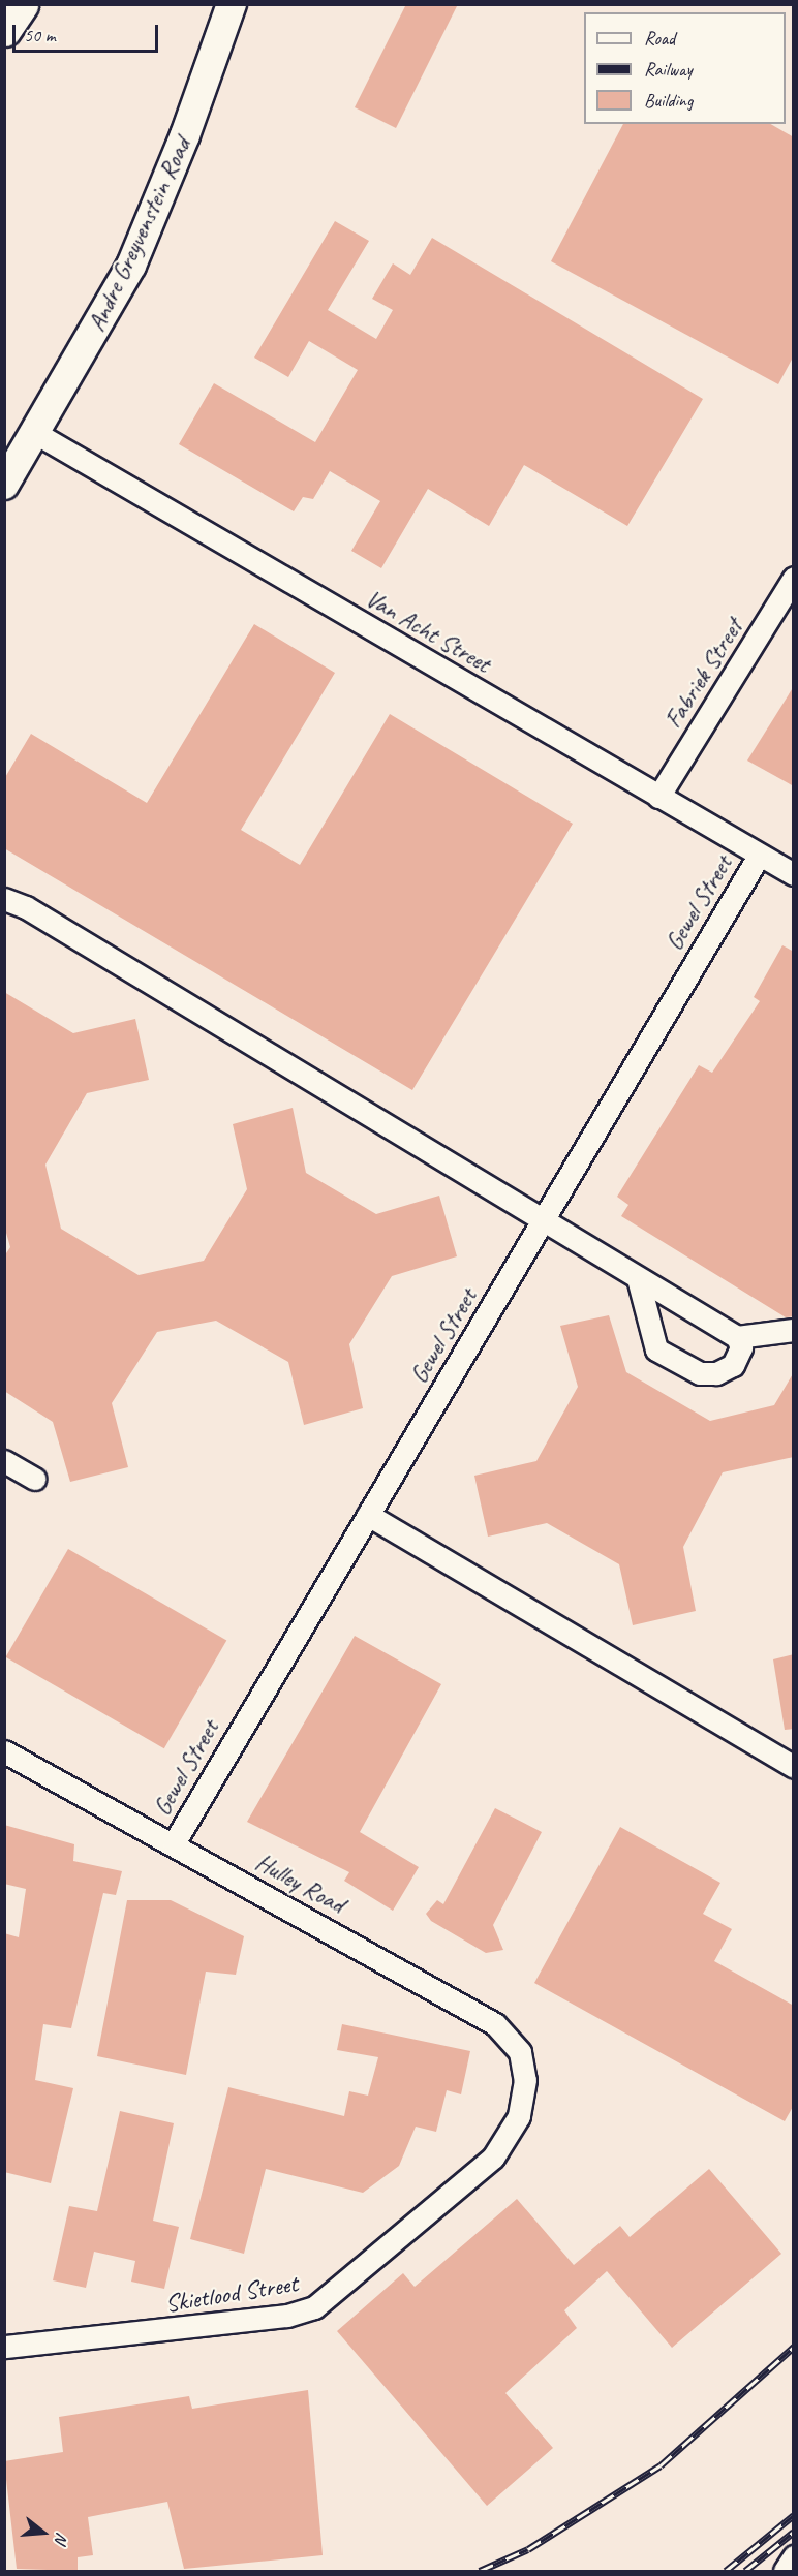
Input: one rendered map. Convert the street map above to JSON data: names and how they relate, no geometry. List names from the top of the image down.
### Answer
{
  "streets": {
    "main road": ["Andre Greyvenstein Road"],
    "street": [
      "Van Acht Street",
      "Fabriek Street",
      "Gewel Street",
      "Hulley Road",
      "Skietlood Street"
    ]
  },
  "crossings": [
    ["Andre Greyvenstein Road", "Van Acht Street"],
    ["Van Acht Street", "Fabriek Street"],
    ["Van Acht Street", "Gewel Street"],
    ["Gewel Street", "Hulley Road"],
    ["Hulley Road", "Skietlood Street"]
  ],
  "legend": ["Road", "Railway", "Building"],
  "scale_bar": "50 m",
  "north": "right"
}
